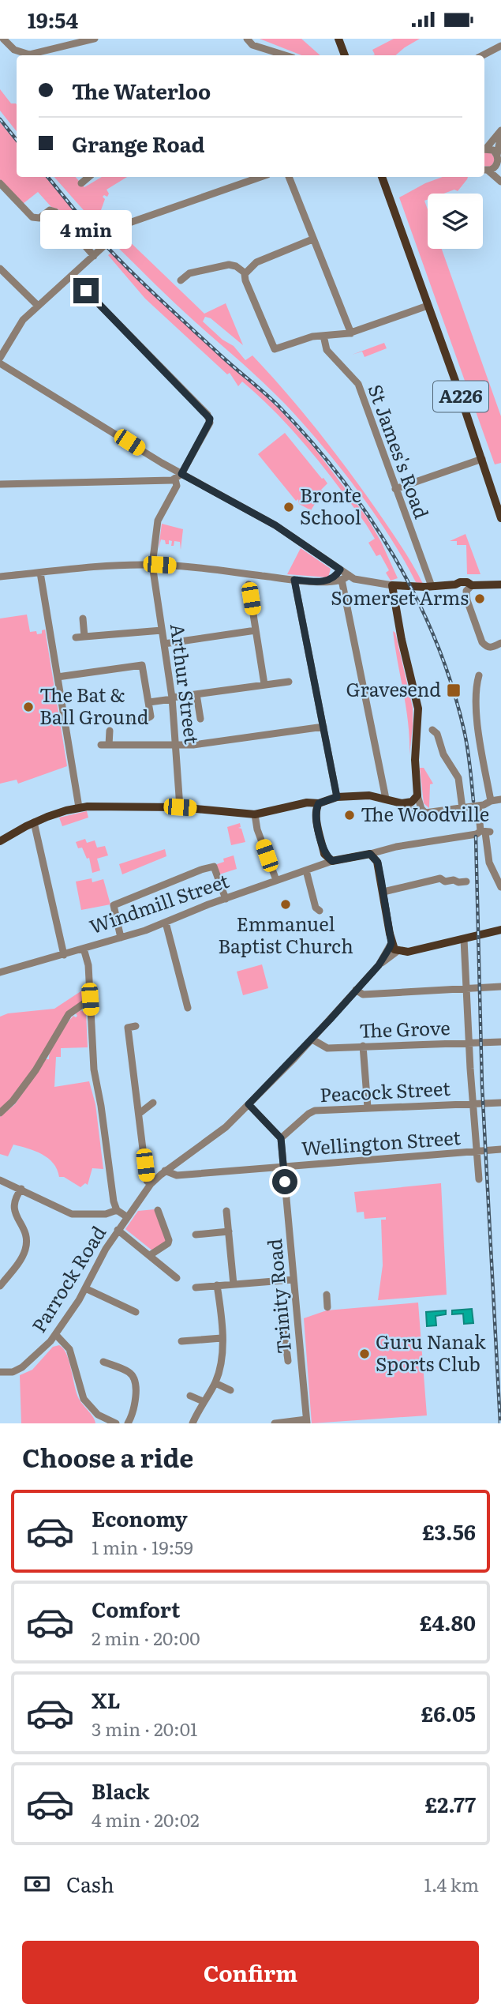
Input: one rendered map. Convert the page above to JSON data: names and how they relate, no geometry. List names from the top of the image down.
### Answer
{
  "streets": {
    "main road": ["A226", "Windmill Street"],
    "street": [
      "St James's Road",
      "Arthur Street",
      "The Grove",
      "Peacock Street",
      "Wellington Street",
      "Parrock Road",
      "Trinity Road"
    ]
  },
  "crossings": [
    ["The Grove", "Parrock Road"],
    ["Peacock Street", "Trinity Road"],
    ["Wellington Street", "Parrock Road"],
    ["Wellington Street", "Trinity Road"]
  ],
  "places": {
    "other": [
      "Bronte School",
      "Somerset Arms",
      "The Bat & Ball Ground",
      "The Woodville",
      "Emmanuel Baptist Church",
      "Guru Nanak Sports Club"
    ],
    "transit": ["Gravesend"]
  },
  "page": {
    "status": "19:54",
    "banner": ["The Waterloo", "Grange Road"],
    "bubble": "4 min",
    "heading": "Choose a ride",
    "list": [
      {
        "name": "Economy",
        "note": "1 min · 19:59",
        "value": "£3.56"
      },
      {
        "name": "Comfort",
        "note": "2 min · 20:00",
        "value": "£4.80"
      },
      {
        "name": "XL",
        "note": "3 min · 20:01",
        "value": "£6.05"
      },
      {
        "name": "Black",
        "note": "4 min · 20:02",
        "value": "£2.77"
      }
    ],
    "pay": ["Cash", "1.4 km"],
    "buttons": "Confirm"
  }
}
